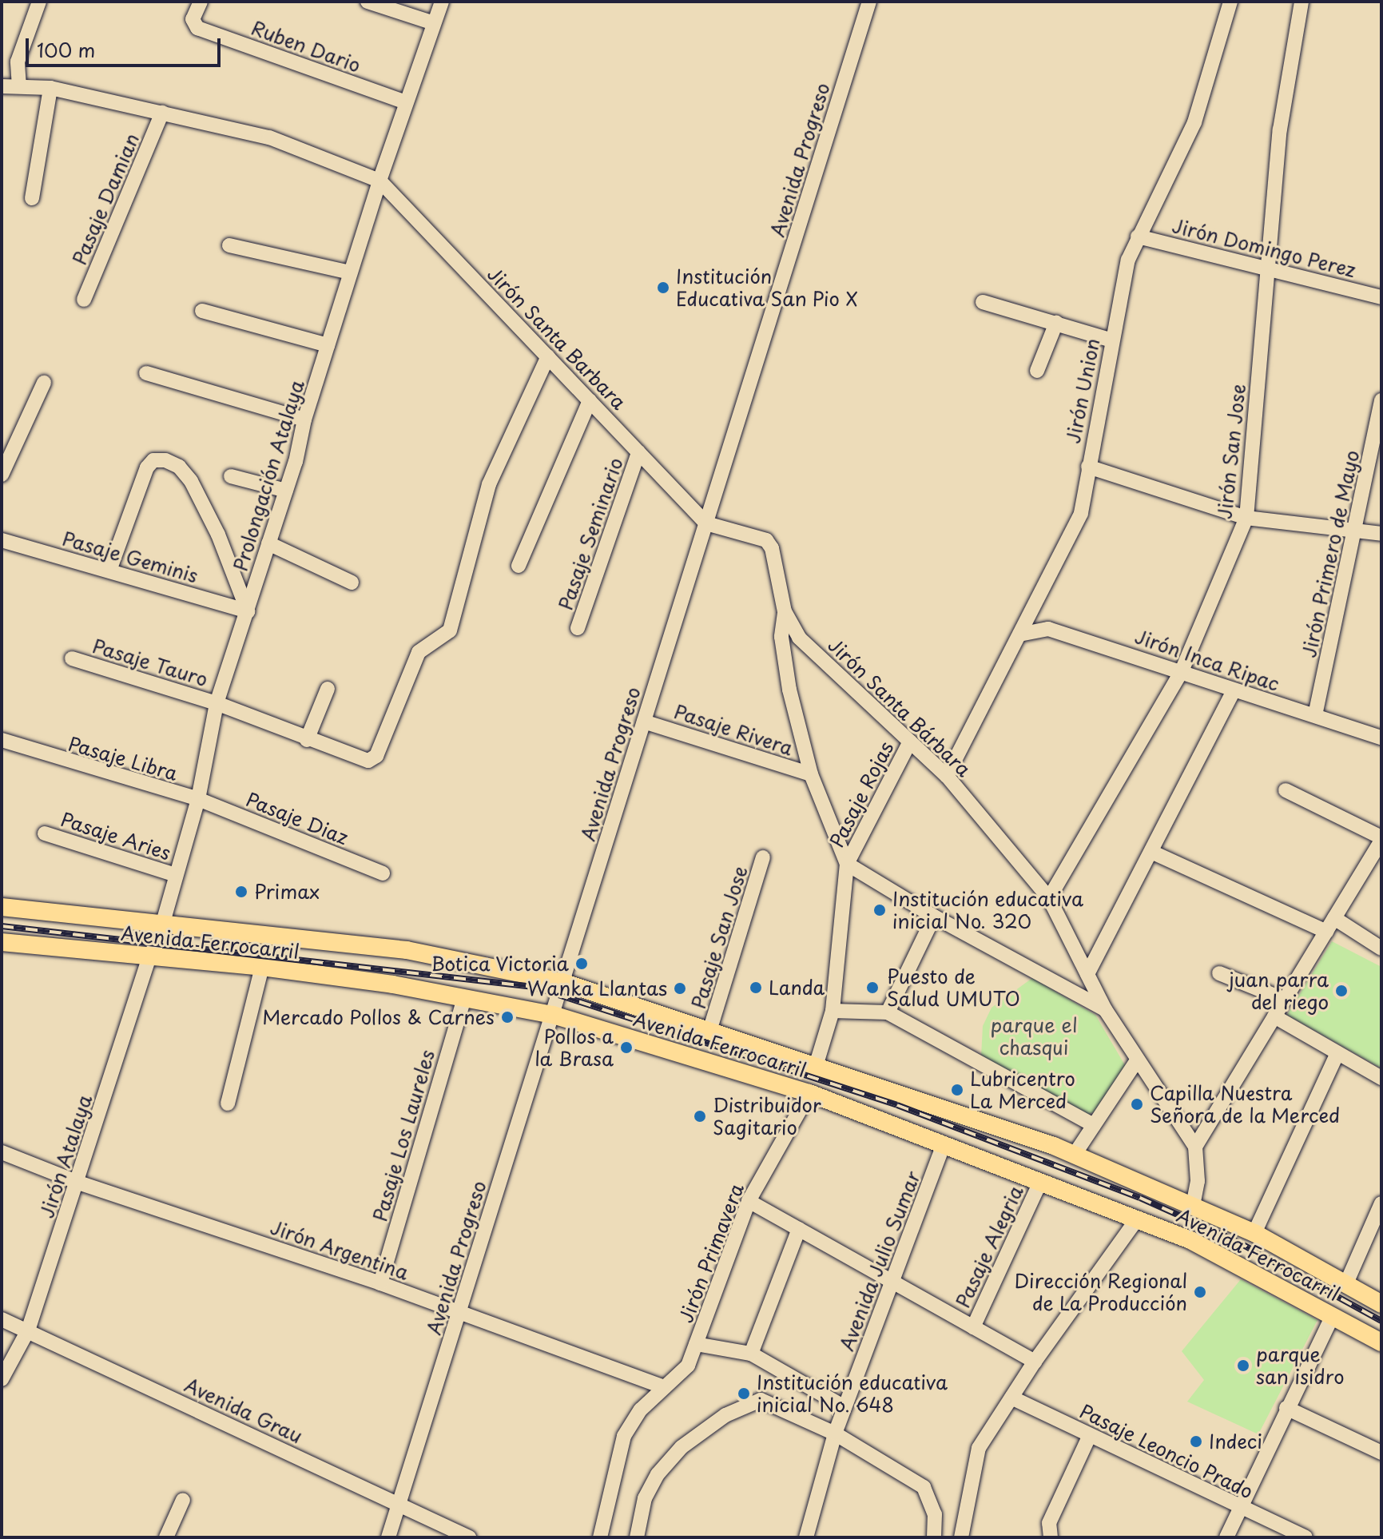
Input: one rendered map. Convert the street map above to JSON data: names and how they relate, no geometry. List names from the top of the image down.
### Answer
{
  "streets": {
    "main road": ["Avenida Ferrocarril"],
    "street": [
      "Ruben Dario",
      "Avenida Progreso",
      "Pasaje Damian",
      "Jirón Domingo Perez",
      "Jirón Santa Barbara",
      "Jirón Union",
      "Jirón San Jose",
      "Prolongación Atalaya",
      "Pasaje Seminario",
      "Jirón Primero de Mayo",
      "Pasaje Geminis",
      "Jirón Inca Ripac",
      "Pasaje Tauro",
      "Jirón Santa Bárbara",
      "Pasaje Rivera",
      "Pasaje Libra",
      "Pasaje Rojas",
      "Pasaje Diaz",
      "Pasaje Aries",
      "Pasaje San Jose",
      "Pasaje Los Laureles",
      "Jirón Atalaya",
      "Pasaje Alegria",
      "Jirón Argentina",
      "Jirón Primavera",
      "Avenida Julio Sumar",
      "Avenida Grau",
      "Pasaje Leoncio Prado"
    ]
  },
  "crossings": [
    ["Ruben Dario", "Prolongación Atalaya"],
    ["Avenida Progreso", "Jirón Santa Barbara"],
    ["Avenida Progreso", "Jirón Santa Bárbara"],
    ["Avenida Progreso", "Pasaje Rivera"],
    ["Avenida Progreso", "Avenida Ferrocarril"],
    ["Avenida Progreso", "Jirón Argentina"],
    ["Avenida Progreso", "Avenida Grau"],
    ["Jirón Domingo Perez", "Jirón Union"],
    ["Jirón Domingo Perez", "Jirón San Jose"],
    ["Jirón Santa Barbara", "Prolongación Atalaya"],
    ["Jirón Santa Barbara", "Pasaje Seminario"],
    ["Jirón Santa Barbara", "Pasaje Tauro"],
    ["Jirón Santa Barbara", "Jirón Santa Bárbara"],
    ["Jirón Union", "Jirón Inca Ripac"],
    ["Jirón Union", "Jirón Santa Bárbara"],
    ["Jirón San Jose", "Jirón Inca Ripac"],
    ["Jirón San Jose", "Jirón Santa Bárbara"],
    ["Prolongación Atalaya", "Pasaje Geminis"],
    ["Prolongación Atalaya", "Pasaje Tauro"],
    ["Prolongación Atalaya", "Pasaje Libra"],
    ["Prolongación Atalaya", "Pasaje Diaz"],
    ["Prolongación Atalaya", "Pasaje Aries"],
    ["Prolongación Atalaya", "Avenida Ferrocarril"],
    ["Prolongación Atalaya", "Jirón Atalaya"],
    ["Jirón Primero de Mayo", "Jirón Inca Ripac"],
    ["Jirón Santa Bárbara", "Pasaje Rojas"],
    ["Pasaje Libra", "Pasaje Diaz"],
    ["Pasaje San Jose", "Avenida Ferrocarril"],
    ["Avenida Ferrocarril", "Pasaje Los Laureles"],
    ["Avenida Ferrocarril", "Jirón Atalaya"],
    ["Avenida Ferrocarril", "Pasaje Alegria"],
    ["Avenida Ferrocarril", "Jirón Primavera"],
    ["Avenida Ferrocarril", "Avenida Julio Sumar"],
    ["Pasaje Los Laureles", "Jirón Argentina"],
    ["Jirón Atalaya", "Jirón Argentina"],
    ["Jirón Atalaya", "Avenida Grau"],
    ["Jirón Argentina", "Jirón Primavera"]
  ],
  "parks": ["parque el chasqui"],
  "places": [
    "Institución Educativa San Pio X",
    "Primax",
    "Institución educativa inicial No. 320",
    "Botica Victoria",
    "Landa",
    "Puesto de Salud UMUTO",
    "Wanka Llantas",
    "juan parra del riego",
    "Mercado Pollos & Carnes",
    "Pollos a la Brasa",
    "Lubricentro La Merced",
    "Capilla Nuestra Señora de la Merced",
    "Distribuidor Sagitario",
    "Dirección Regional de La Producción",
    "parque san isidro",
    "Institución educativa inicial No. 648",
    "Indeci"
  ],
  "scale_bar": "100 m"
}
